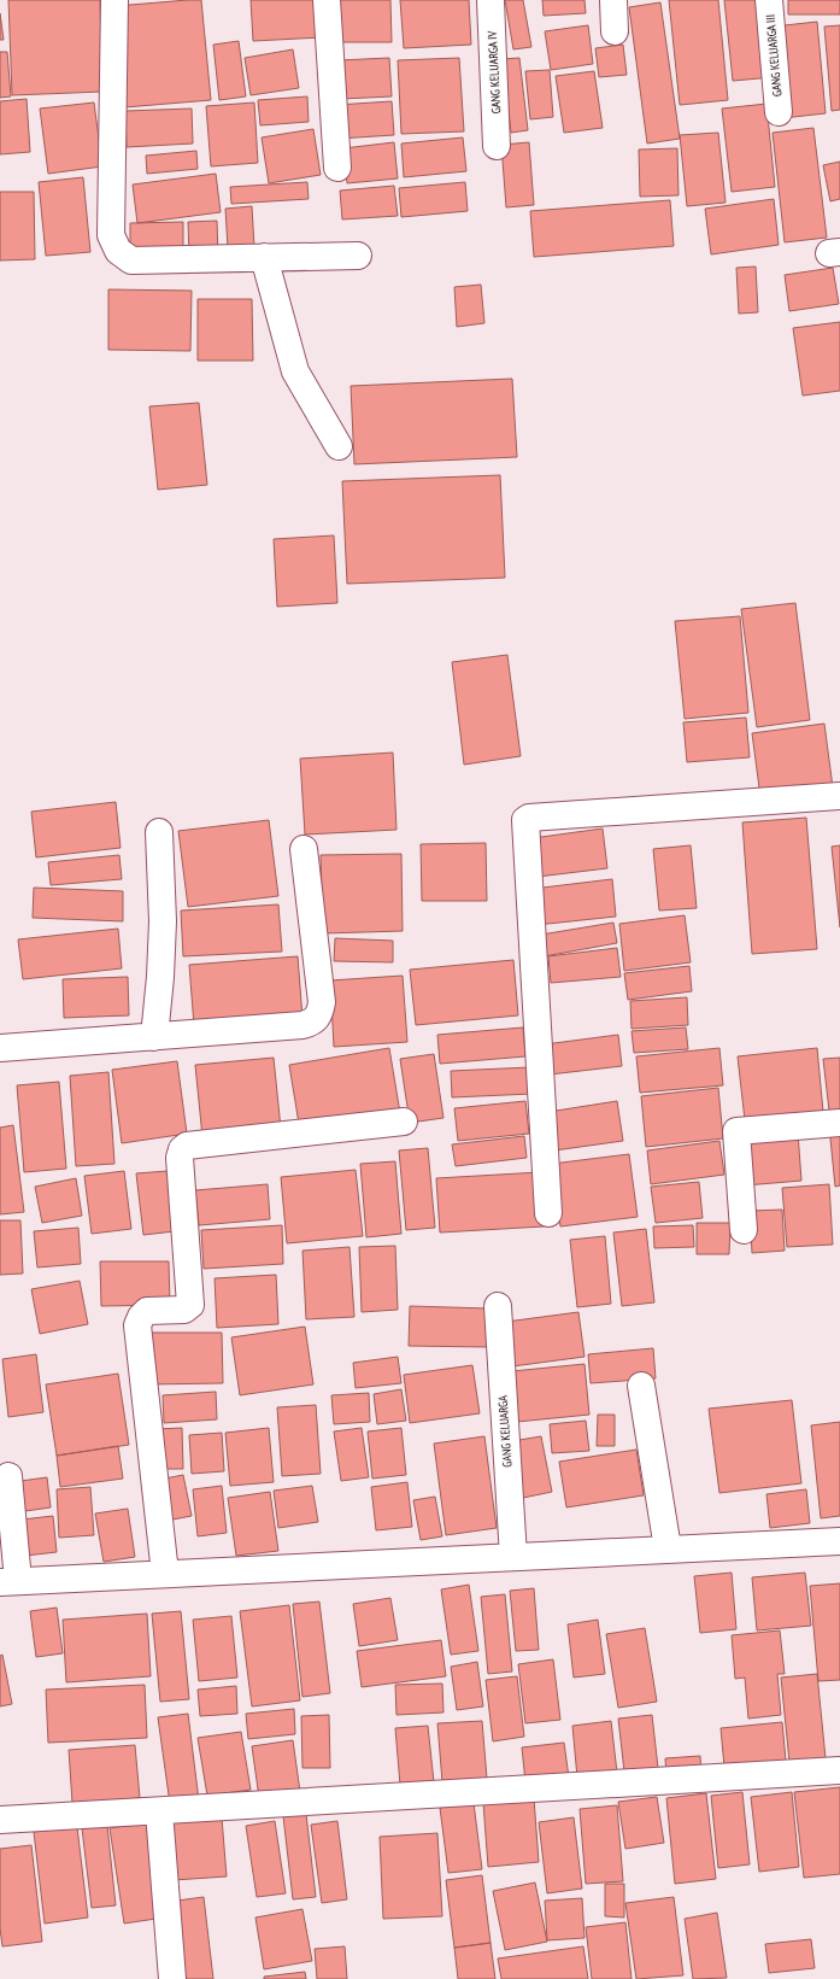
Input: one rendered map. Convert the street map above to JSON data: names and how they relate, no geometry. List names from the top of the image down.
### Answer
{
  "streets": {
    "street": ["GANG KELUARGA III", "GANG KELUARGA IV", "GANG KELUARGA"]
  }
}
